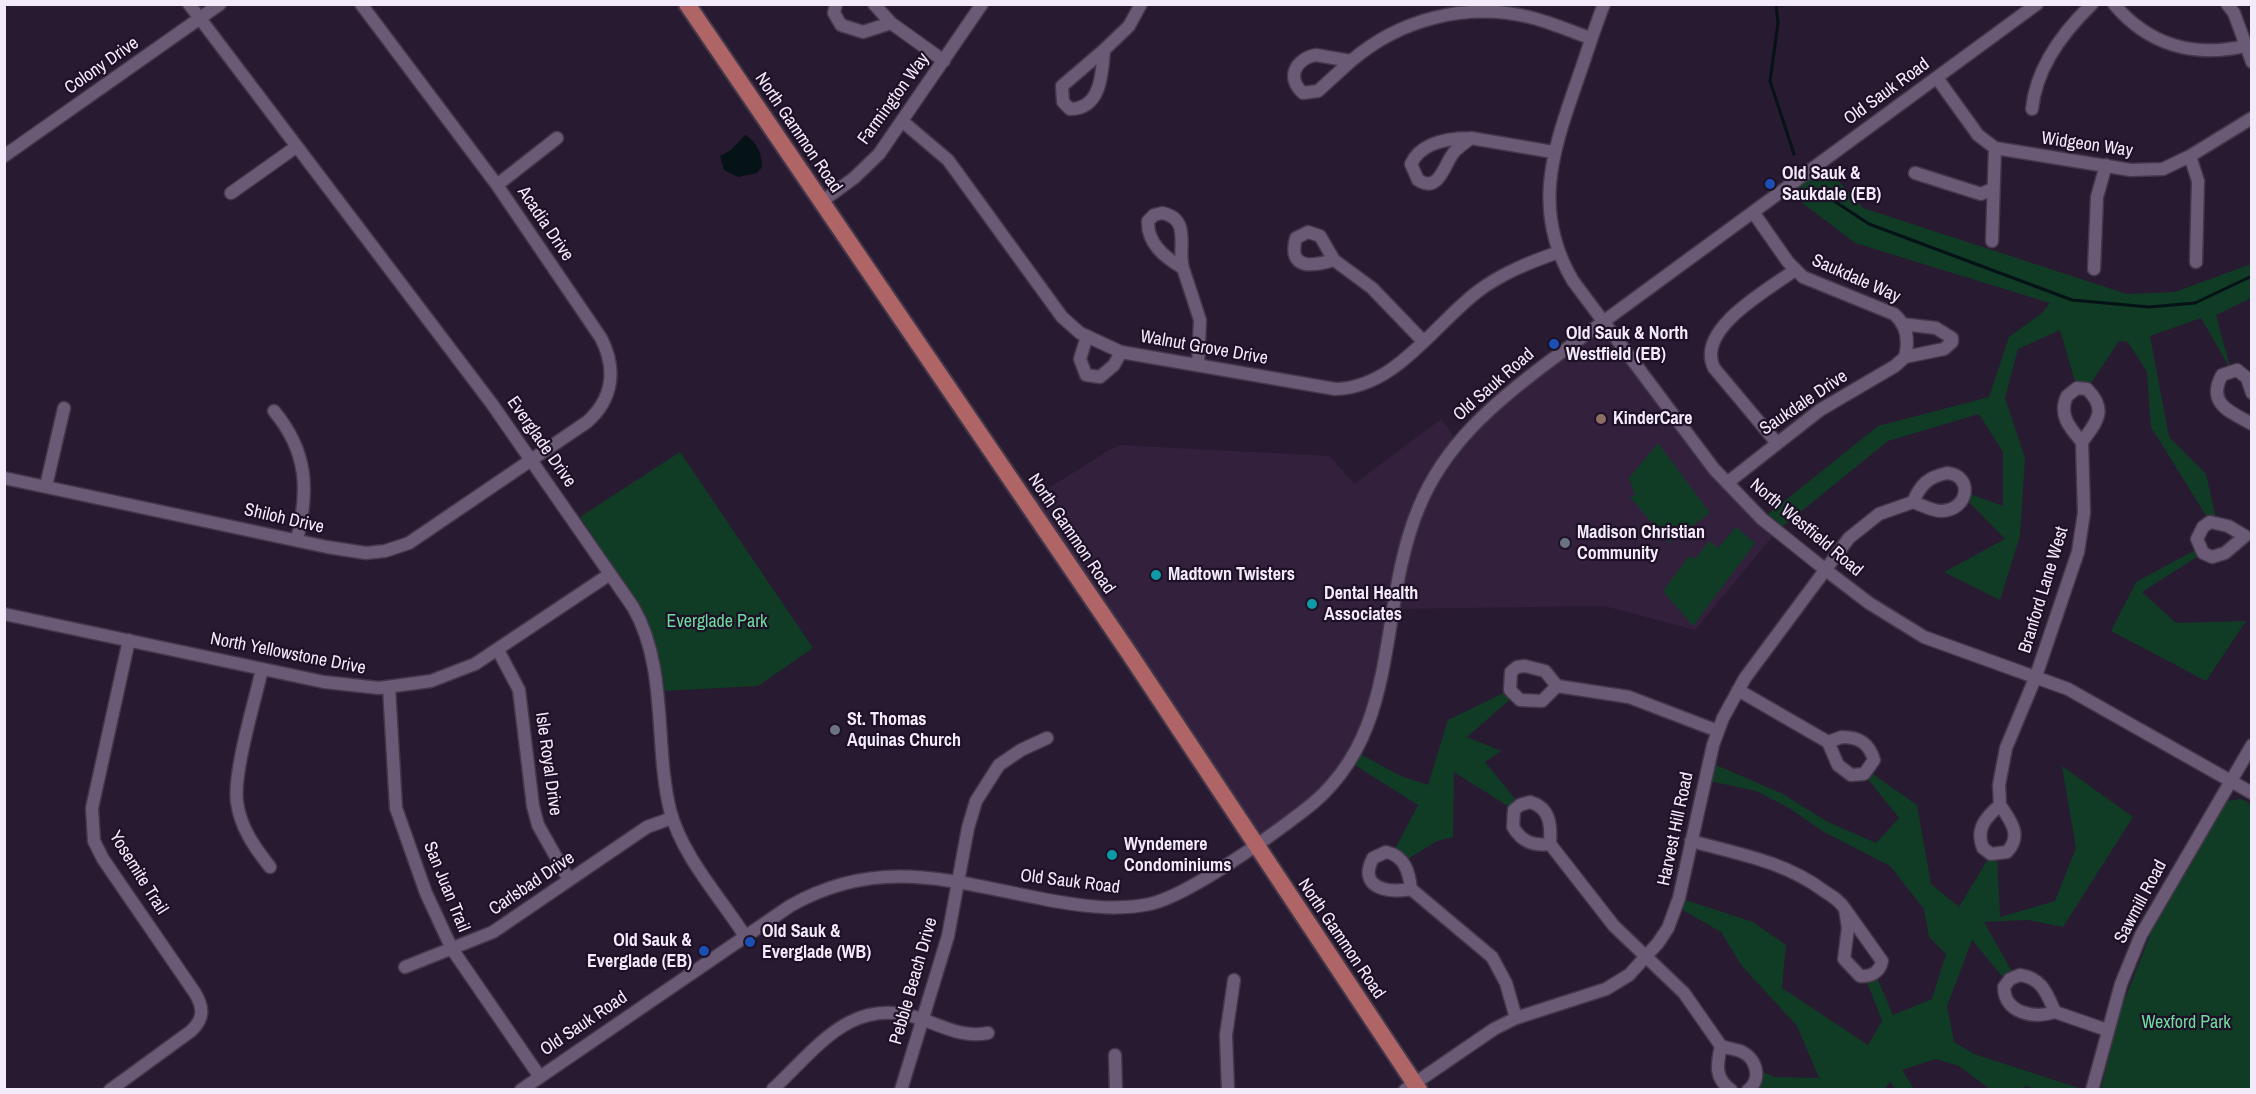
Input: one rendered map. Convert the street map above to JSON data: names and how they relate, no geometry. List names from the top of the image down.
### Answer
{
  "streets": {
    "main road": ["North Gammon Road"],
    "street": [
      "Colony Drive",
      "Old Sauk Road",
      "Farmington Way",
      "Widgeon Way",
      "Acadia Drive",
      "Saukdale Way",
      "Walnut Grove Drive",
      "Saukdale Drive",
      "Everglade Drive",
      "Shiloh Drive",
      "North Westfield Road",
      "Branford Lane West",
      "North Yellowstone Drive",
      "Isle Royal Drive",
      "Harvest Hill Road",
      "Yosemite Trail",
      "Carlsbad Drive",
      "San Juan Trail",
      "Sawmill Road",
      "Pebble Beach Drive"
    ]
  },
  "crossings": [
    ["Colony Drive", "Everglade Drive"],
    ["Old Sauk Road", "North Gammon Road"],
    ["Old Sauk Road", "Saukdale Way"],
    ["Old Sauk Road", "Everglade Drive"],
    ["Old Sauk Road", "North Westfield Road"],
    ["Old Sauk Road", "San Juan Trail"],
    ["Old Sauk Road", "Pebble Beach Drive"],
    ["Farmington Way", "North Gammon Road"],
    ["Farmington Way", "Walnut Grove Drive"],
    ["North Gammon Road", "Harvest Hill Road"],
    ["Acadia Drive", "Everglade Drive"],
    ["Acadia Drive", "Shiloh Drive"],
    ["Saukdale Way", "Saukdale Drive"],
    ["Walnut Grove Drive", "North Westfield Road"],
    ["Saukdale Drive", "North Westfield Road"],
    ["Everglade Drive", "Shiloh Drive"],
    ["Everglade Drive", "North Yellowstone Drive"],
    ["Everglade Drive", "Carlsbad Drive"],
    ["North Westfield Road", "Branford Lane West"],
    ["North Westfield Road", "Harvest Hill Road"],
    ["North Westfield Road", "Sawmill Road"],
    ["North Yellowstone Drive", "Isle Royal Drive"],
    ["North Yellowstone Drive", "Yosemite Trail"],
    ["North Yellowstone Drive", "San Juan Trail"],
    ["Isle Royal Drive", "Carlsbad Drive"],
    ["Carlsbad Drive", "San Juan Trail"]
  ],
  "parks": ["Everglade Park", "Wexford Park"],
  "places": [
    "Old Sauk & Saukdale (EB)",
    "Old Sauk & North Westfield (EB)",
    "KinderCare",
    "Madison Christian Community",
    "Madtown Twisters",
    "Dental Health Associates",
    "St. Thomas Aquinas Church",
    "Wyndemere Condominiums",
    "Old Sauk & Everglade (WB)",
    "Old Sauk & Everglade (EB)"
  ]
}
